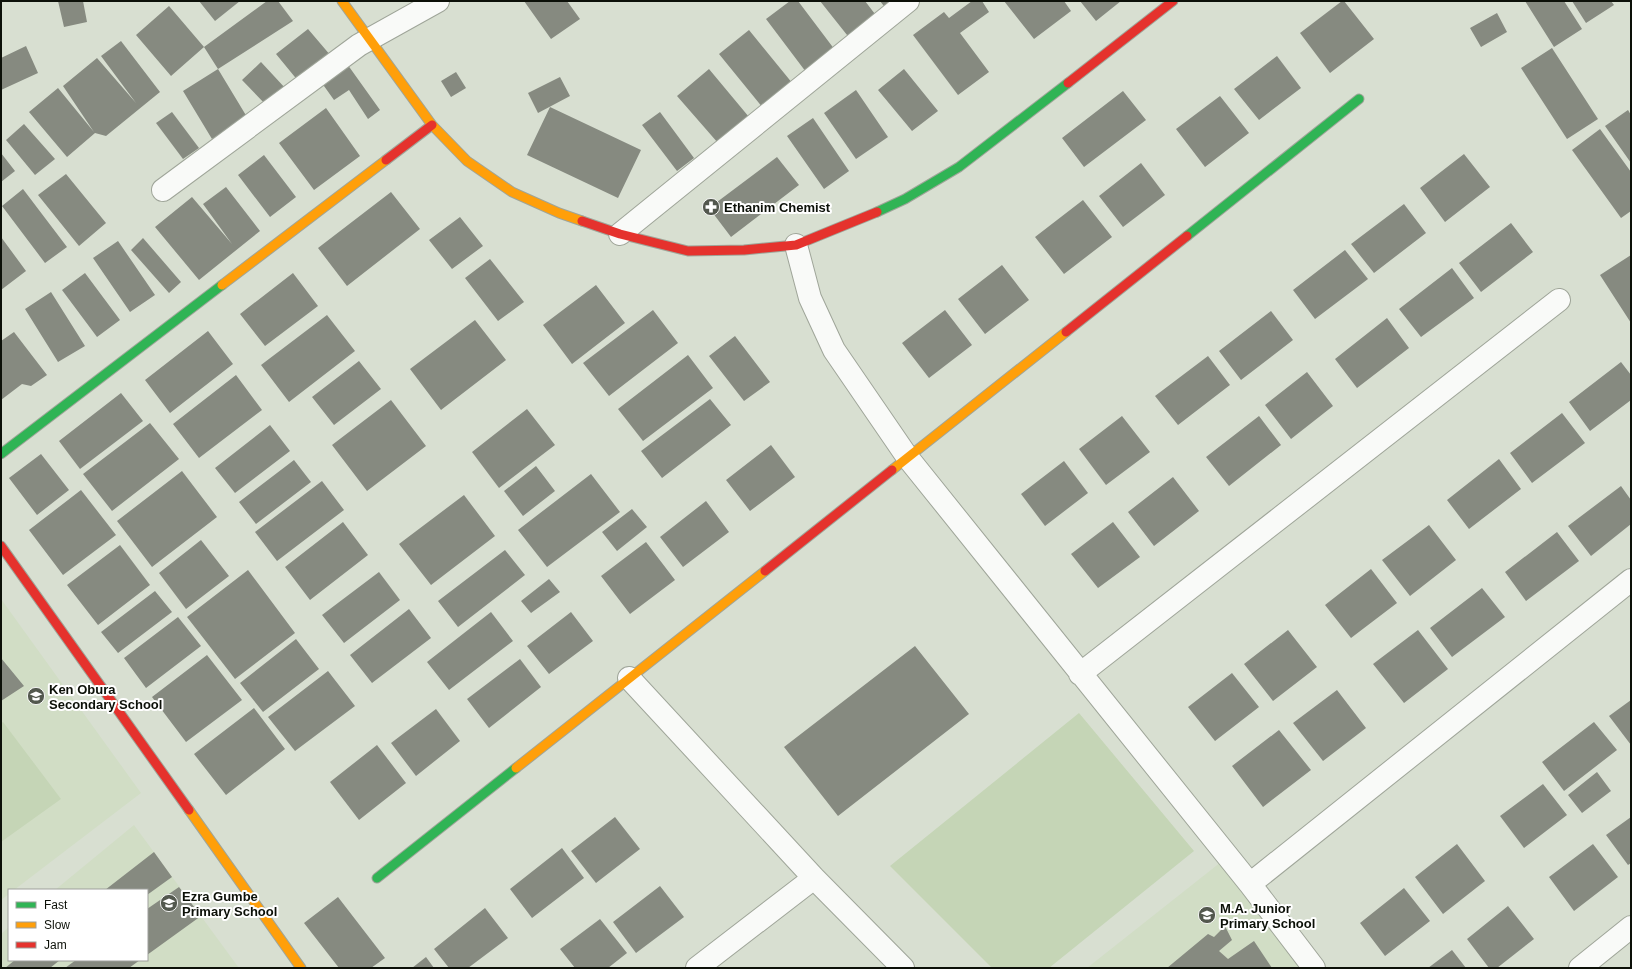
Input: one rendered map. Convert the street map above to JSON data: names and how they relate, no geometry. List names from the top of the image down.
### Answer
{
  "places": {
    "pharmacy": ["Ethanim Chemist"],
    "school or university": ["Ken Obura Secondary School", "Ezra Gumbe Primary School", "M.A. Junior Primary School"]
  },
  "legend": ["Fast", "Slow", "Jam"]
}
